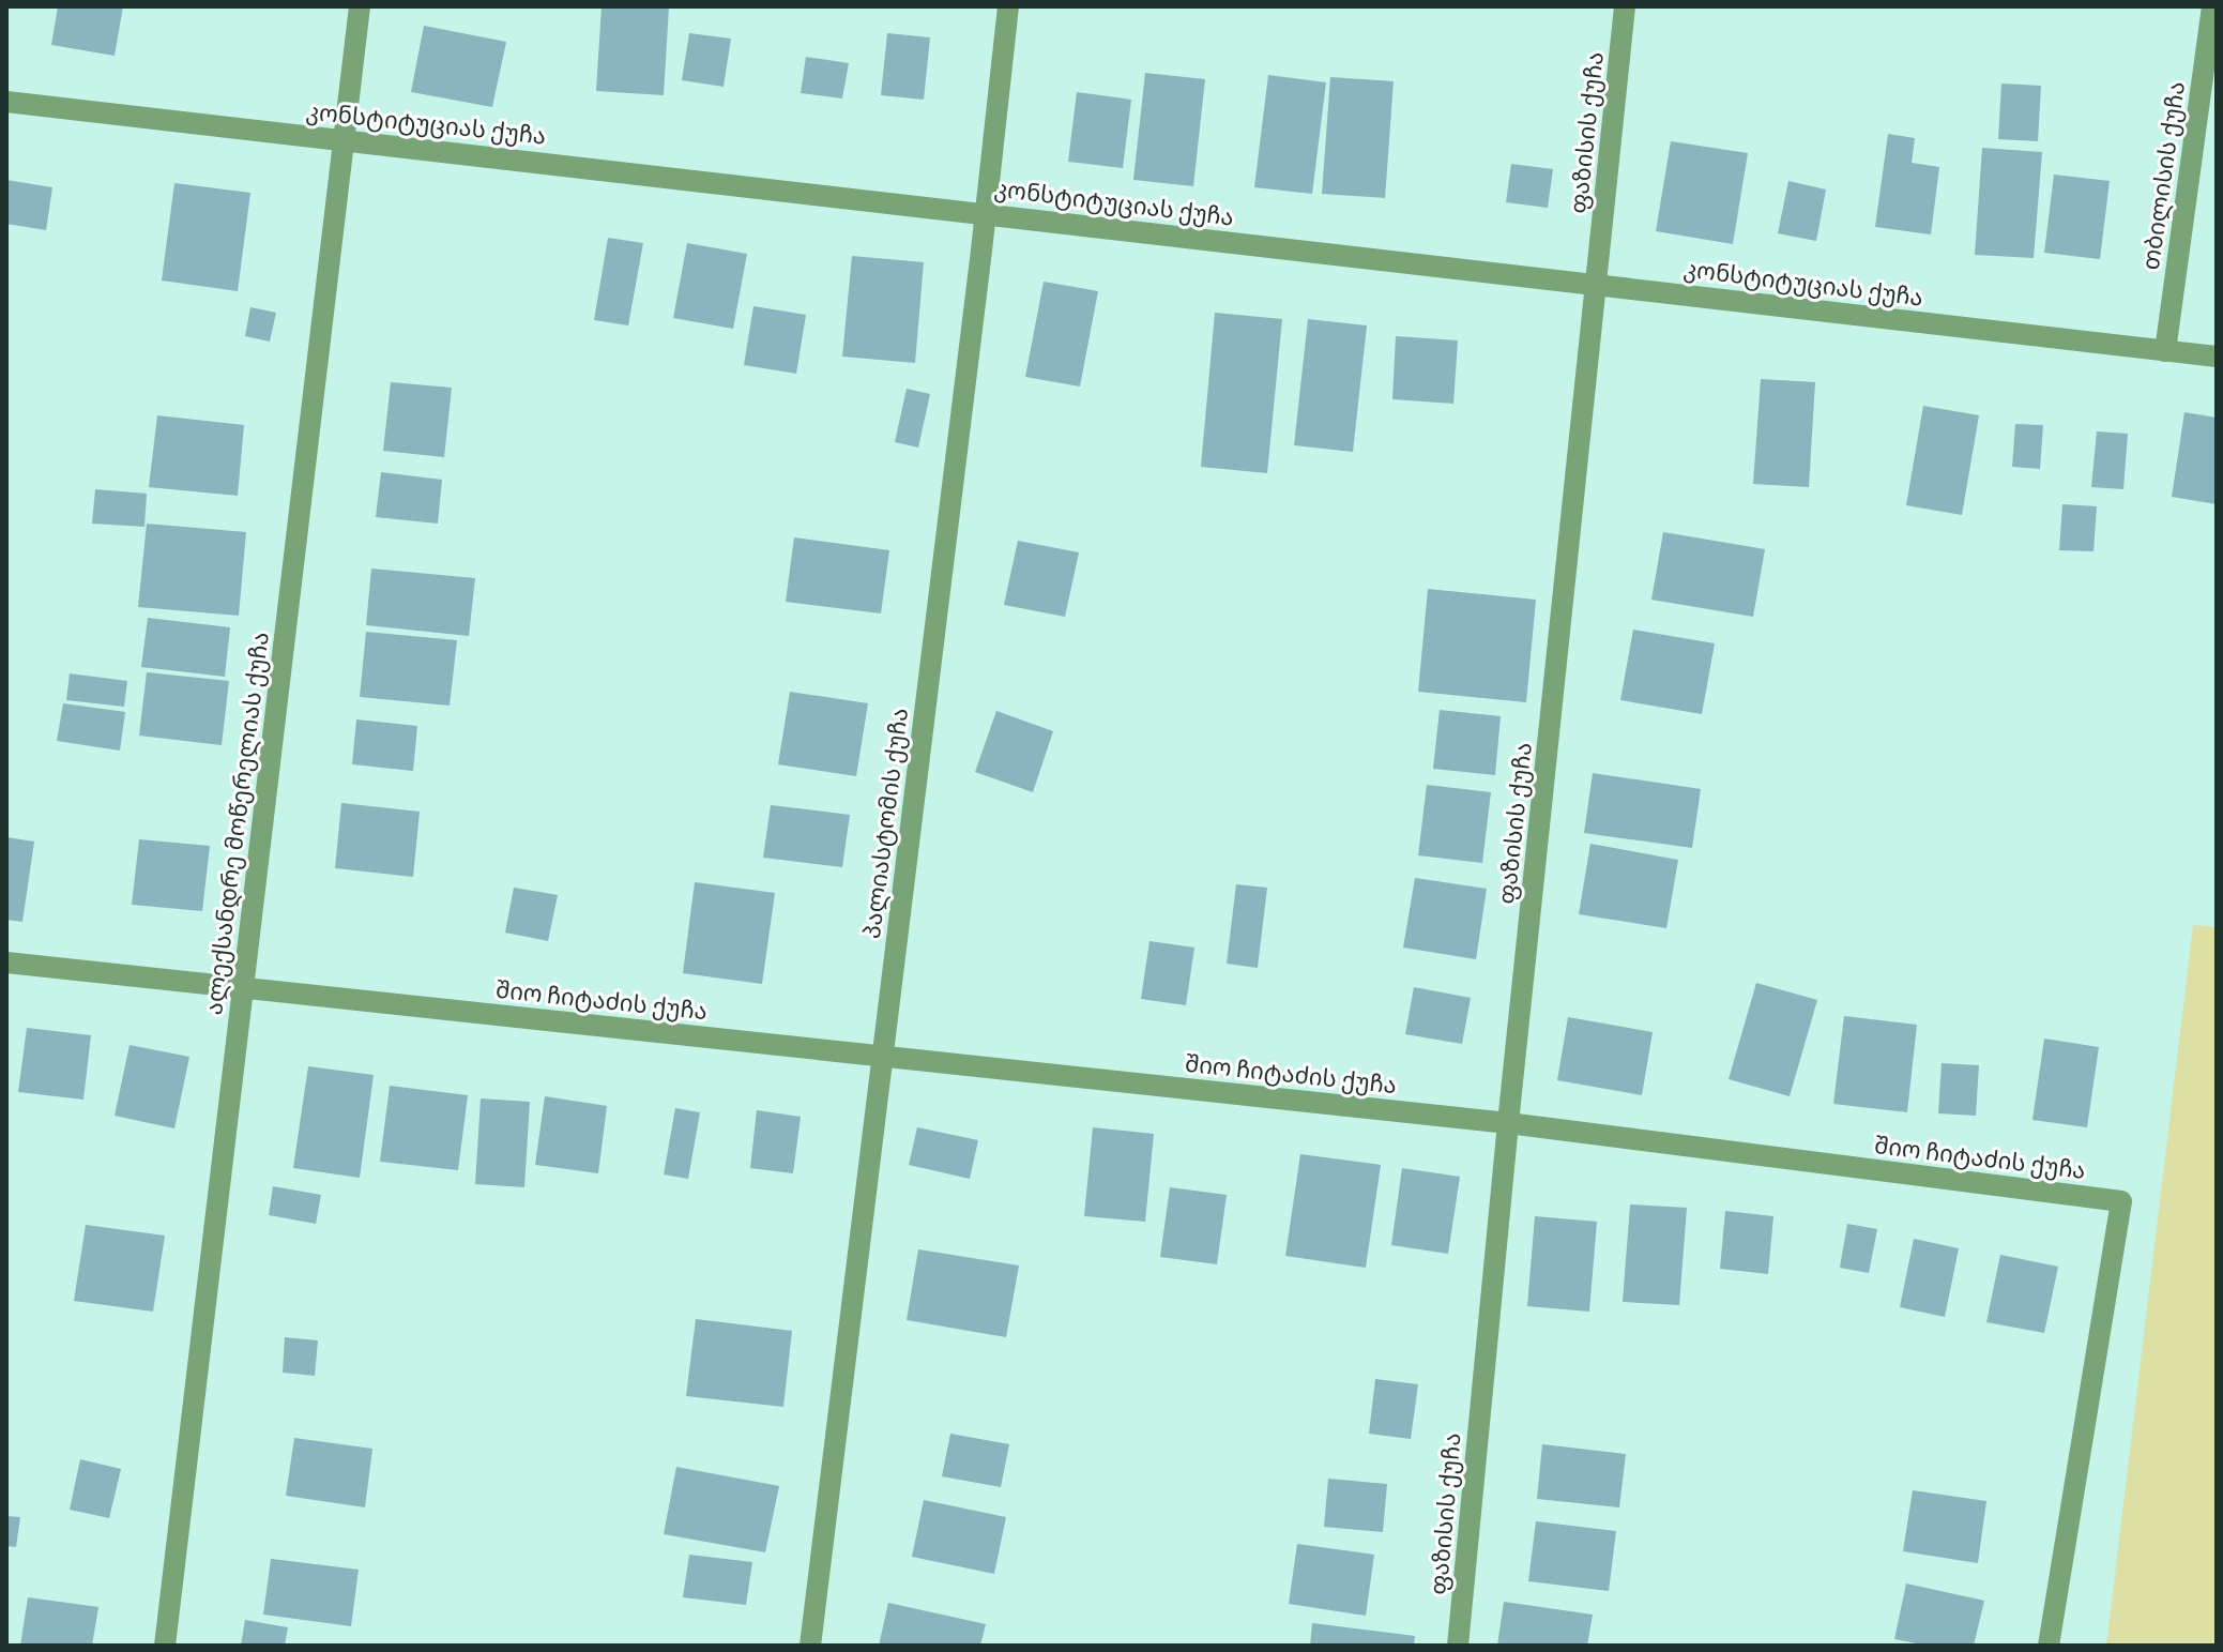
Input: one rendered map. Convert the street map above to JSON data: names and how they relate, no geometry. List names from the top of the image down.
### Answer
{
  "streets": {
    "street": [
      "კონსტიტუციას ქუჩა",
      "ფაზისის ქუჩა",
      "თბილისის ქუჩა",
      "ალექსანდრე მოწერელიას ქუჩა",
      "პალიასტომის ქუჩა",
      "შიო ჩიტაძის ქუჩა"
    ]
  },
  "crossings": [
    ["კონსტიტუციას ქუჩა", "ფაზისის ქუჩა"],
    ["კონსტიტუციას ქუჩა", "თბილისის ქუჩა"],
    ["კონსტიტუციას ქუჩა", "ალექსანდრე მოწერელიას ქუჩა"],
    ["კონსტიტუციას ქუჩა", "პალიასტომის ქუჩა"],
    ["ფაზისის ქუჩა", "შიო ჩიტაძის ქუჩა"],
    ["ალექსანდრე მოწერელიას ქუჩა", "შიო ჩიტაძის ქუჩა"],
    ["პალიასტომის ქუჩა", "შიო ჩიტაძის ქუჩა"]
  ]
}
